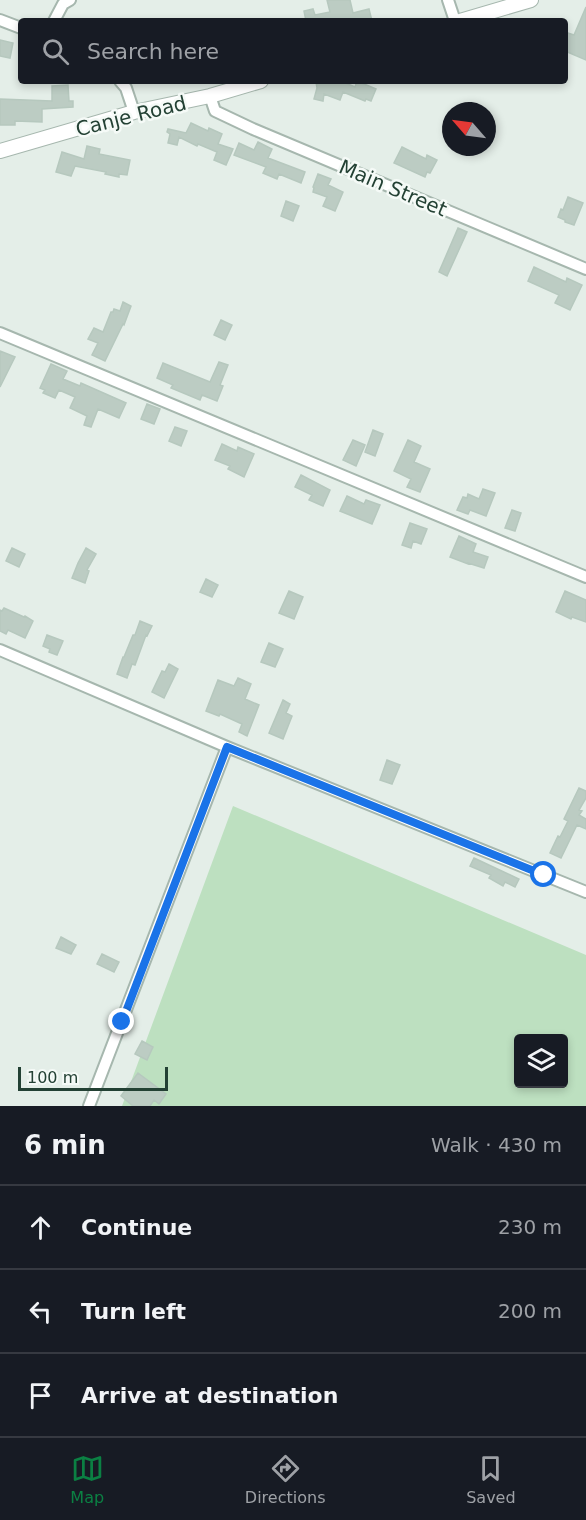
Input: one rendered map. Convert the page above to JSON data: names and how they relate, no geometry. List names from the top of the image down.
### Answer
{
  "streets": {
    "street": ["Canje Road", "Main Street"]
  },
  "crossings": [
    ["Canje Road", "Main Street"]
  ],
  "scale_bar": "100 m",
  "north": "top left",
  "page": {
    "search": "Search here",
    "scale": "100 m",
    "heading": ["6 min", "Walk · 430 m"],
    "list": [
      ["Continue", "230 m"],
      ["Turn left", "200 m"],
      "Arrive at destination"
    ],
    "nav": ["Map", "Directions", "Saved"]
  }
}
